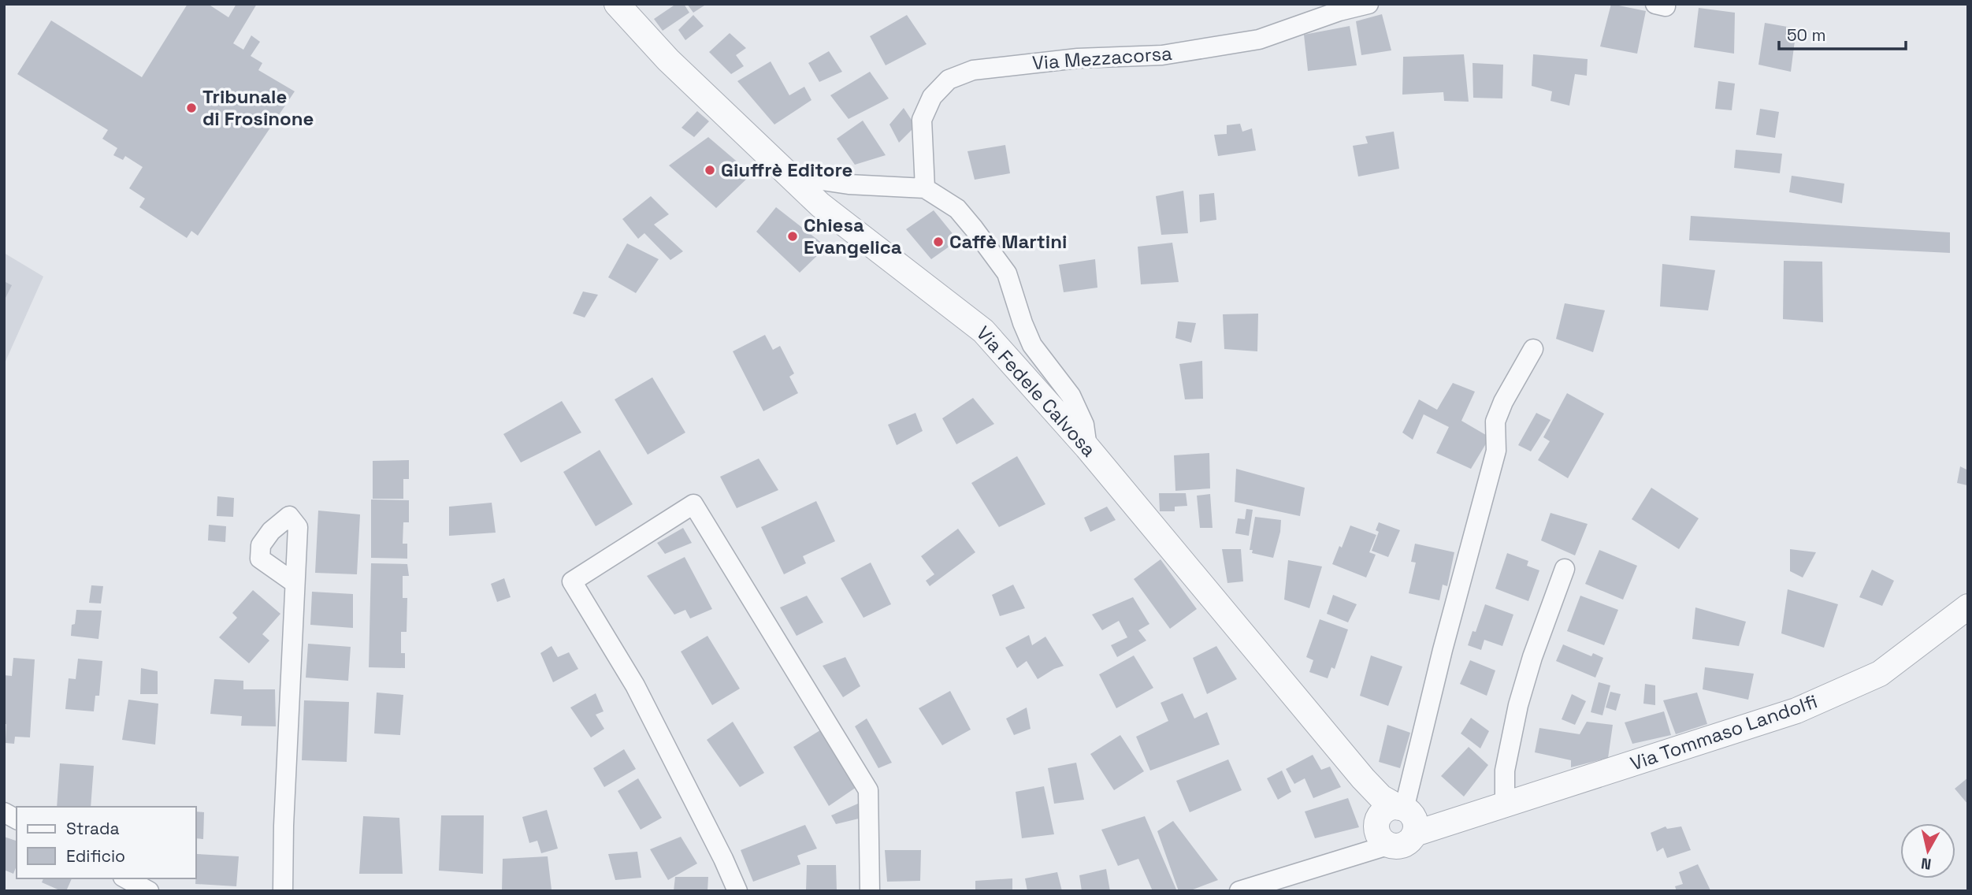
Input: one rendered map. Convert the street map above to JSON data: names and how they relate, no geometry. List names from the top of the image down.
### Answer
{
  "streets": {
    "street": ["Via Mezzacorsa", "Via Fedele Calvosa", "Via Tommaso Landolfi"]
  },
  "crossings": [
    ["Via Fedele Calvosa", "Via Tommaso Landolfi"]
  ],
  "places": [
    "Tribunale di Frosinone",
    "Giuffrè Editore",
    "Chiesa Evangelica",
    "Caffè Martini"
  ],
  "legend": ["Strada", "Edificio"],
  "scale_bar": "50 m",
  "north": "bottom"
}
